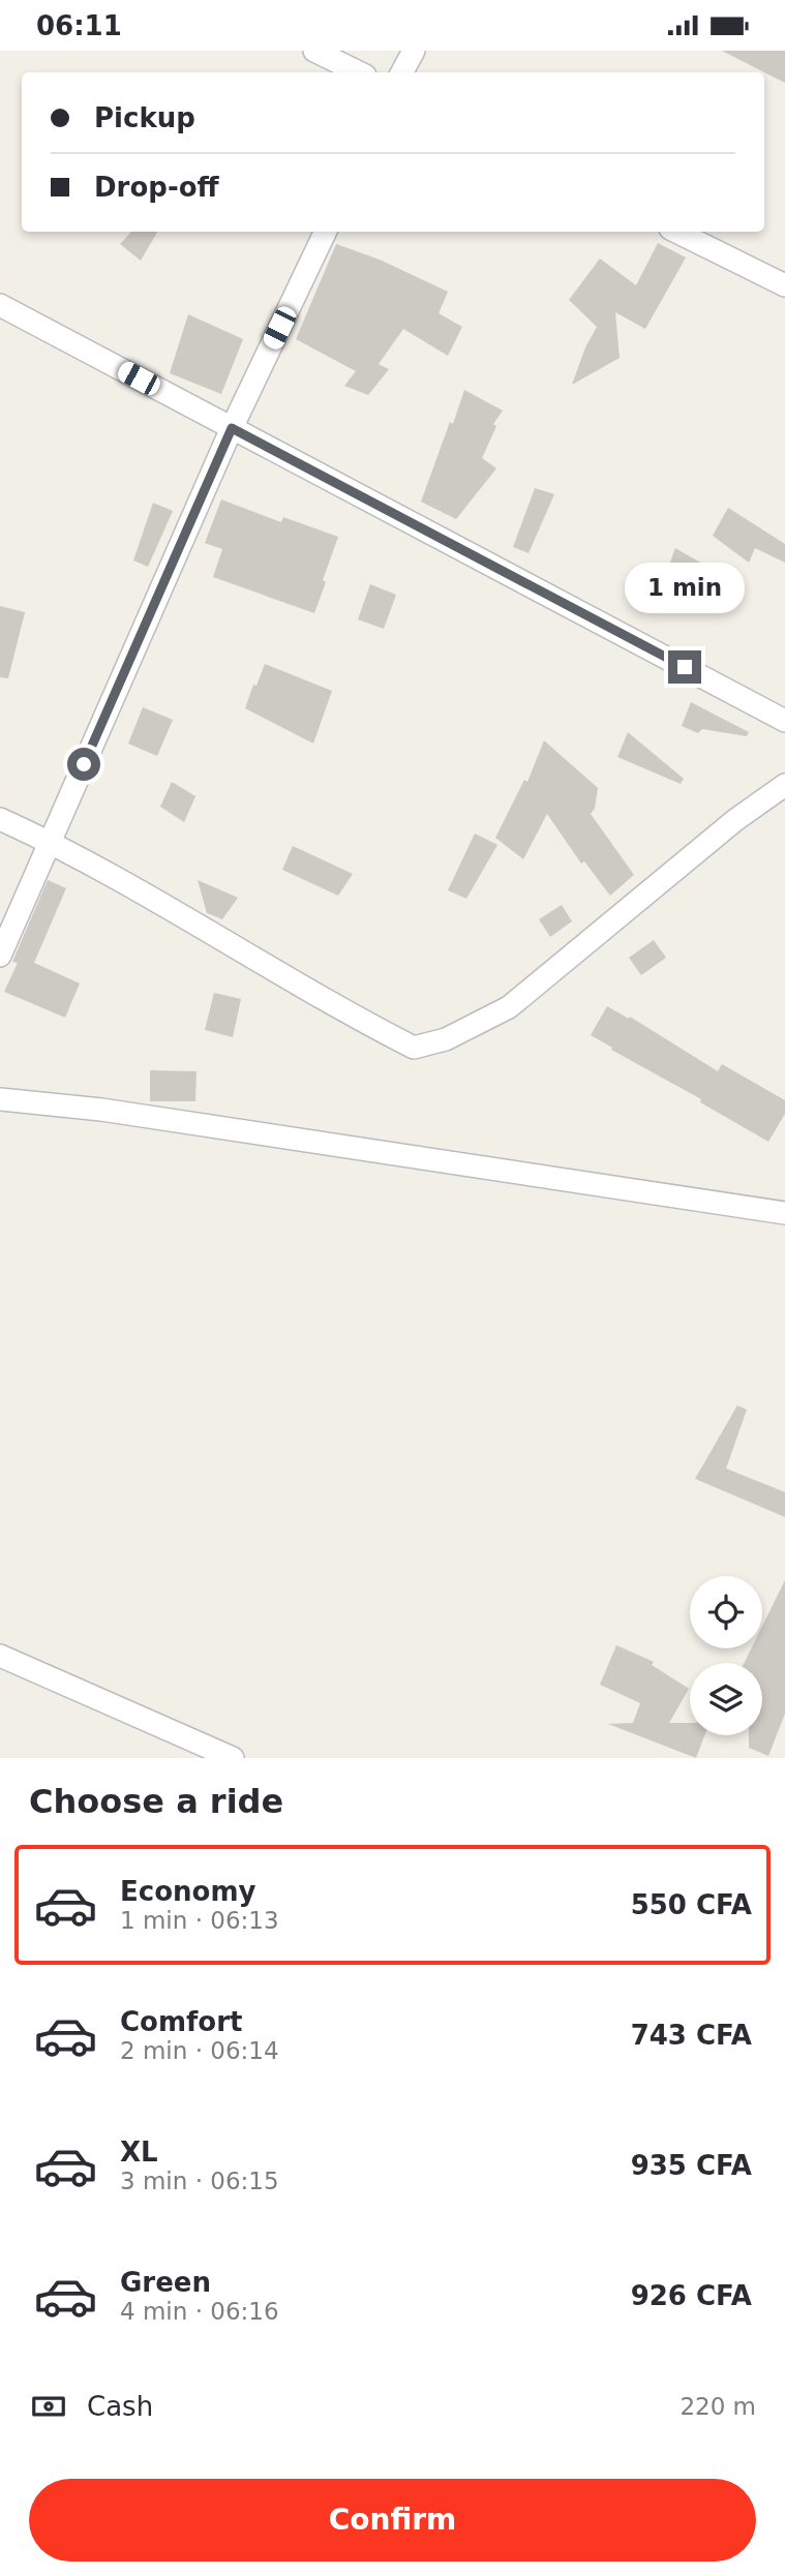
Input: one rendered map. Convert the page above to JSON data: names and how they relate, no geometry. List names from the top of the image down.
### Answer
{
  "page": {
    "status": "06:11",
    "banner": ["Pickup", "Drop-off"],
    "bubble": "1 min",
    "heading": "Choose a ride",
    "list": [
      {
        "name": "Economy",
        "note": "1 min · 06:13",
        "value": "550 CFA"
      },
      {
        "name": "Comfort",
        "note": "2 min · 06:14",
        "value": "743 CFA"
      },
      {
        "name": "XL",
        "note": "3 min · 06:15",
        "value": "935 CFA"
      },
      {
        "name": "Green",
        "note": "4 min · 06:16",
        "value": "926 CFA"
      }
    ],
    "pay": ["Cash", "220 m"],
    "buttons": "Confirm"
  }
}
